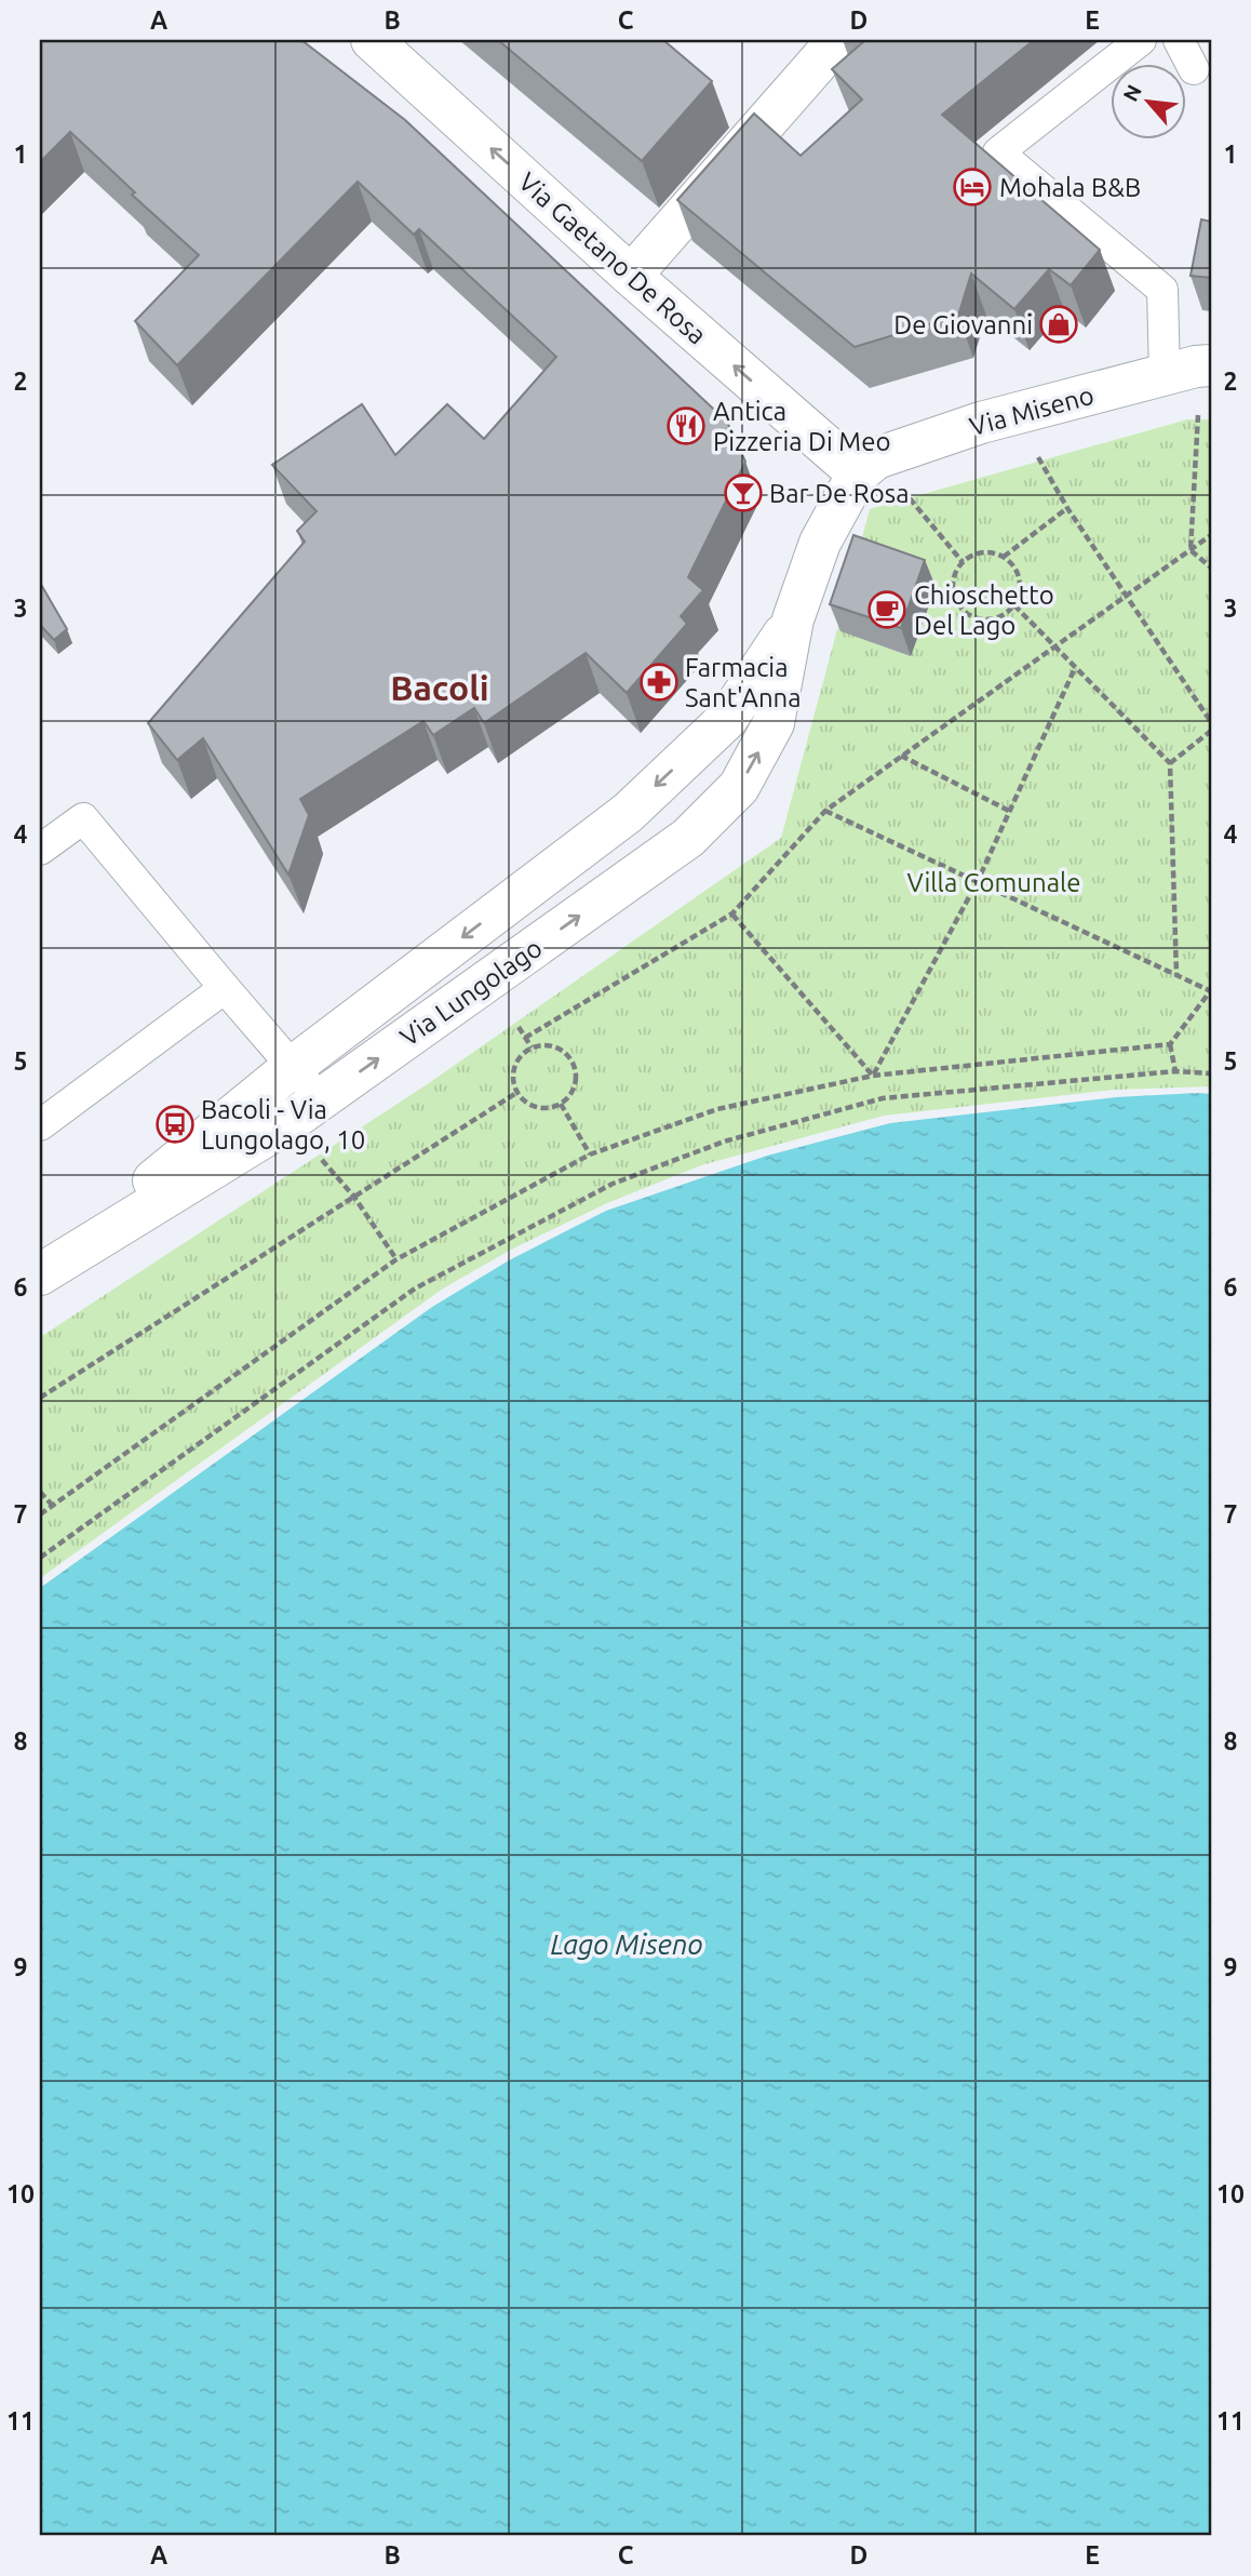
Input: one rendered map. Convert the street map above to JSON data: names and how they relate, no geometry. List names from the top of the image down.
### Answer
{
  "streets": {
    "main road": ["Via Gaetano De Rosa", "Via Miseno", "Via Lungolago"]
  },
  "crossings": [
    ["Via Gaetano De Rosa", "Via Miseno"],
    ["Via Gaetano De Rosa", "Via Lungolago"],
    ["Via Miseno", "Via Lungolago"]
  ],
  "one_way": ["Via Gaetano De Rosa"],
  "districts": ["Bacoli"],
  "water": ["Lago Miseno"],
  "parks": ["Villa Comunale"],
  "places": {
    "hotel": ["Mohala B&B"],
    "shop": ["De Giovanni"],
    "restaurant": ["Antica Pizzeria Di Meo"],
    "bar": ["Bar De Rosa"],
    "cafe": ["Chioschetto Del Lago"],
    "pharmacy": ["Farmacia Sant'Anna"],
    "bus stop": ["Bacoli - Via Lungolago, 10"]
  },
  "north": "top left",
  "grid": {
    "columns": [
      "A",
      "B",
      "C",
      "D",
      "E"
    ],
    "rows": [
      "1",
      "2",
      "3",
      "4",
      "5",
      "6",
      "7",
      "8",
      "9",
      "10",
      "11"
    ]
  }
}
